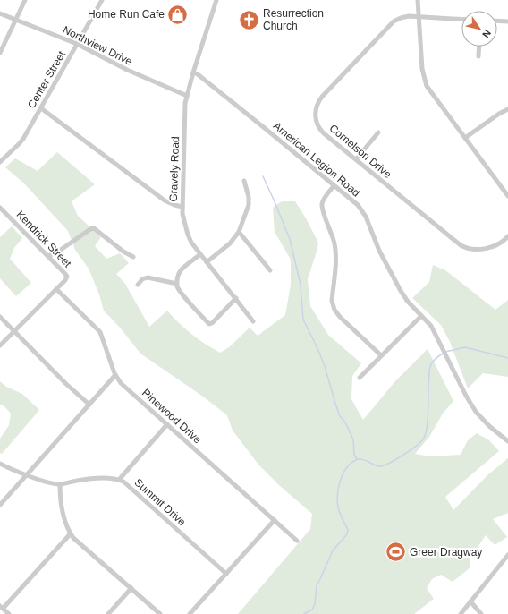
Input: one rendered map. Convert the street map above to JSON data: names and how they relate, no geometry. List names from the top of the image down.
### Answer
{
  "streets": {
    "street": [
      "Northview Drive",
      "Center Street",
      "Cornelson Drive",
      "American Legion Road",
      "Gravely Road",
      "Kendrick Street",
      "Pinewood Drive",
      "Summit Drive"
    ]
  },
  "crossings": [
    ["Northview Drive", "Center Street"],
    ["Northview Drive", "Gravely Road"],
    ["American Legion Road", "Gravely Road"],
    ["Kendrick Street", "Pinewood Drive"]
  ],
  "places": {
    "shop": ["Home Run Cafe"],
    "church": ["Resurrection Church"],
    "sports": ["Greer Dragway"]
  },
  "north": "bottom right"
}
